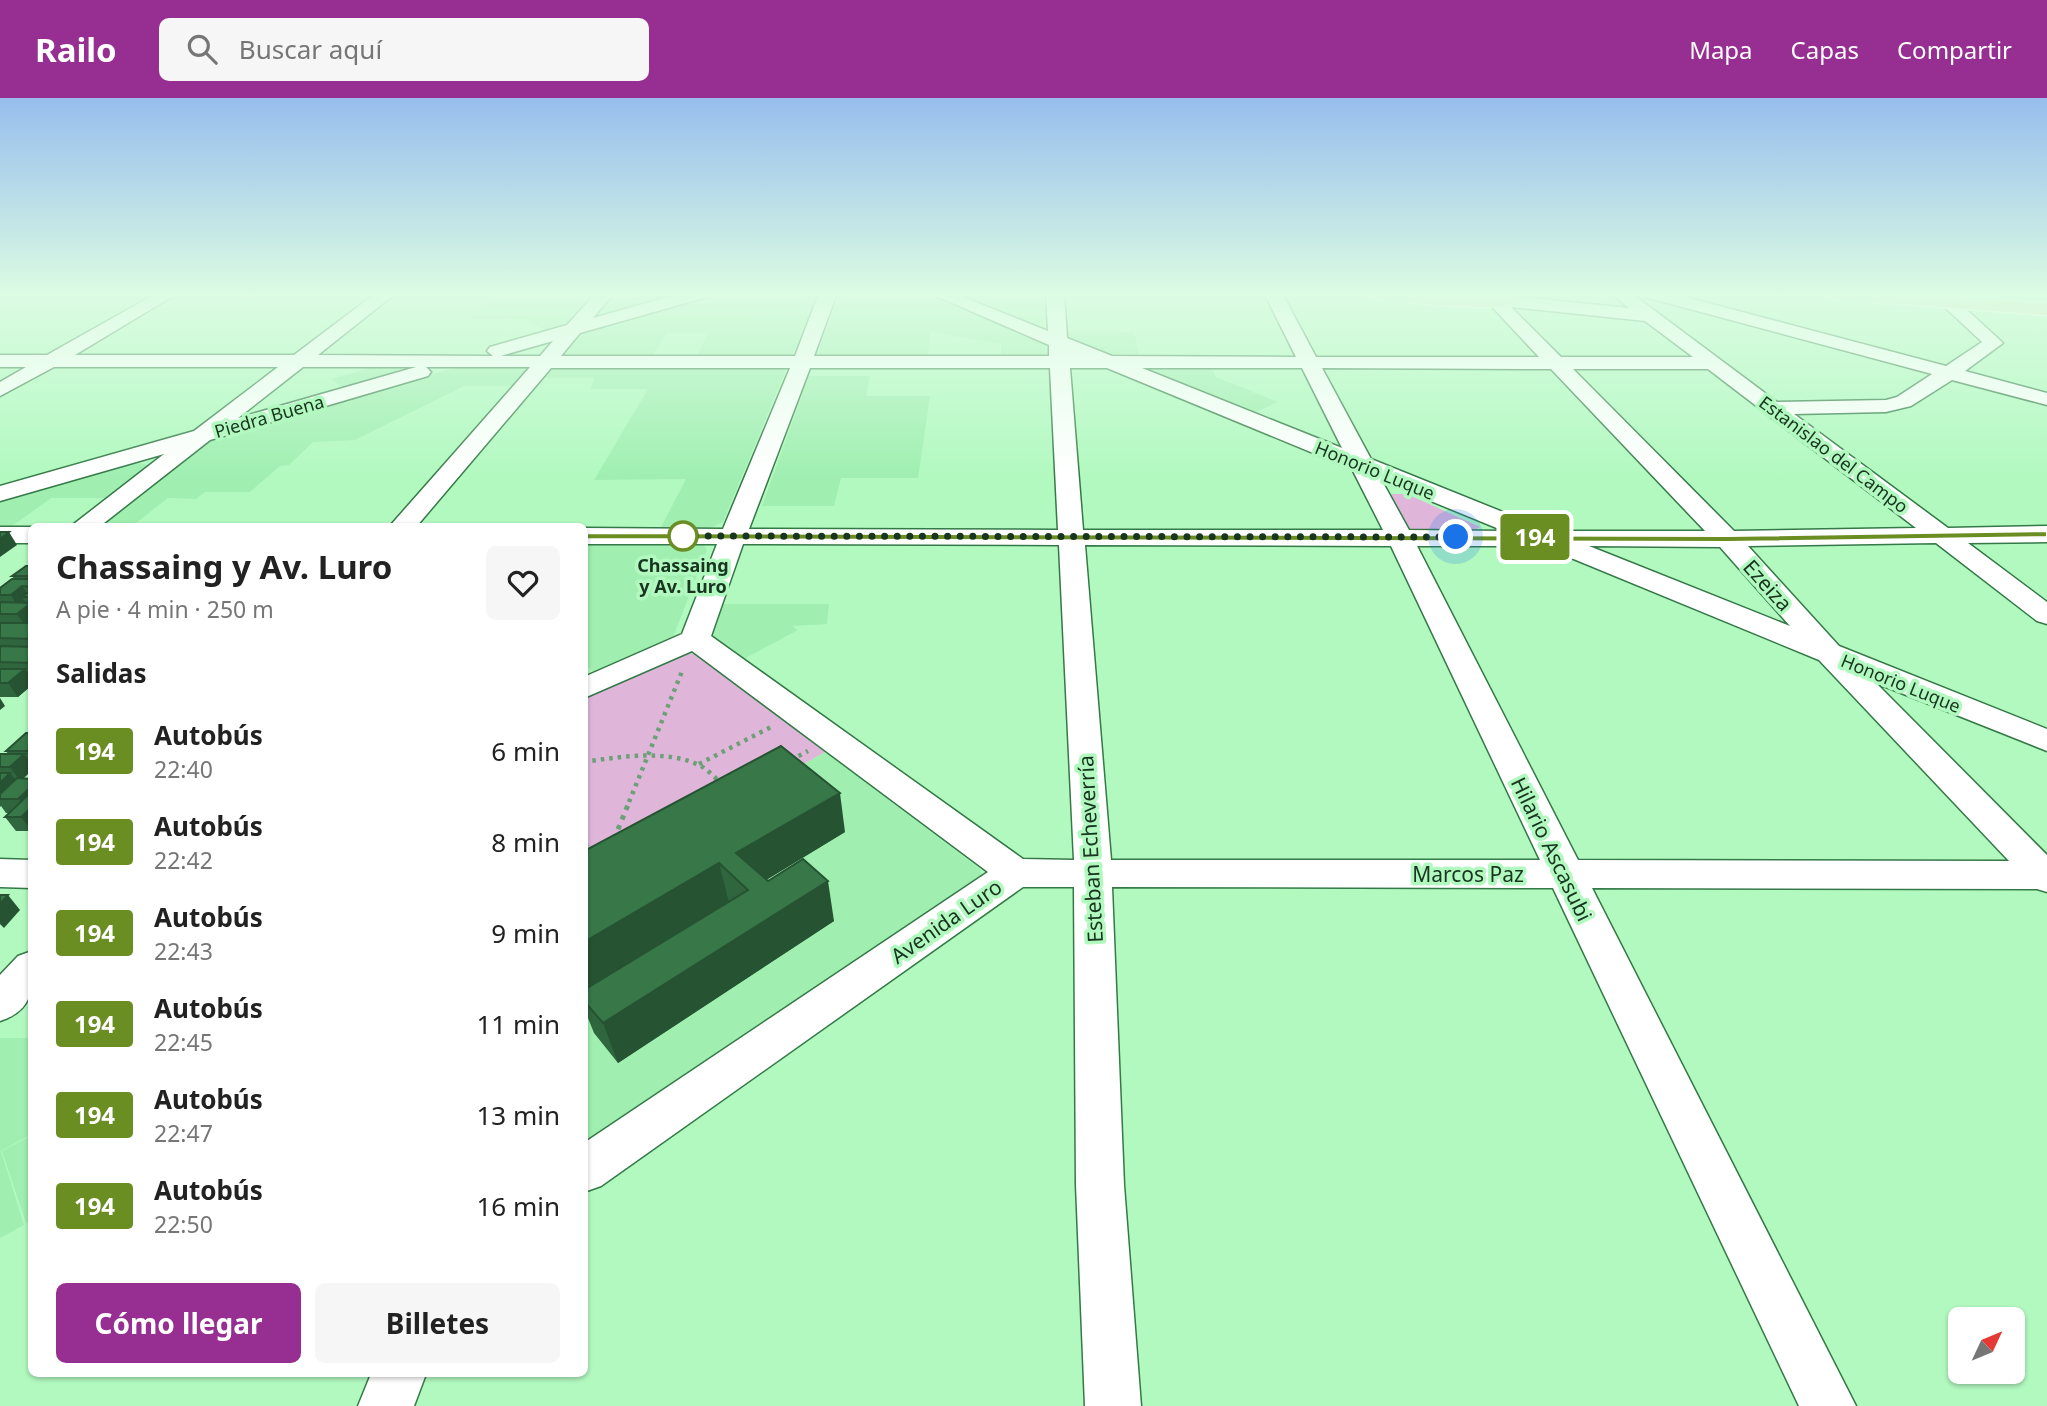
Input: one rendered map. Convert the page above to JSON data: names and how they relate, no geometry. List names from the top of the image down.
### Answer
{
  "streets": {
    "street": [
      "Piedra Buena",
      "Estanislao del Campo",
      "Honorio Luque",
      "Ezeiza",
      "Esteban Echeverría",
      "Hilario Ascasubi",
      "Marcos Paz",
      "Avenida Luro"
    ]
  },
  "crossings": [
    ["Honorio Luque", "Ezeiza"],
    ["Honorio Luque", "Hilario Ascasubi"],
    ["Ezeiza", "Marcos Paz"],
    ["Esteban Echeverría", "Marcos Paz"],
    ["Hilario Ascasubi", "Marcos Paz"],
    ["Marcos Paz", "Avenida Luro"]
  ],
  "places": ["Chassaing y Av. Luro"],
  "lines": ["bus line 194"],
  "north": "top right",
  "page": {
    "header": "Railo",
    "search": "Buscar aquí",
    "nav": ["Mapa", "Capas", "Compartir"],
    "on_map": "194",
    "heading": [
      ["Chassaing y Av. Luro", "A pie · 4 min · 250 m"],
      "Salidas"
    ],
    "list": [
      {
        "mark": "194",
        "name": "Autobús",
        "note": "22:40",
        "value": "6 min"
      },
      {
        "mark": "194",
        "name": "Autobús",
        "note": "22:42",
        "value": "8 min"
      },
      {
        "mark": "194",
        "name": "Autobús",
        "note": "22:43",
        "value": "9 min"
      },
      {
        "mark": "194",
        "name": "Autobús",
        "note": "22:45",
        "value": "11 min"
      },
      {
        "mark": "194",
        "name": "Autobús",
        "note": "22:47",
        "value": "13 min"
      },
      {
        "mark": "194",
        "name": "Autobús",
        "note": "22:50",
        "value": "16 min"
      }
    ],
    "buttons": ["Cómo llegar", "Billetes"]
  }
}
